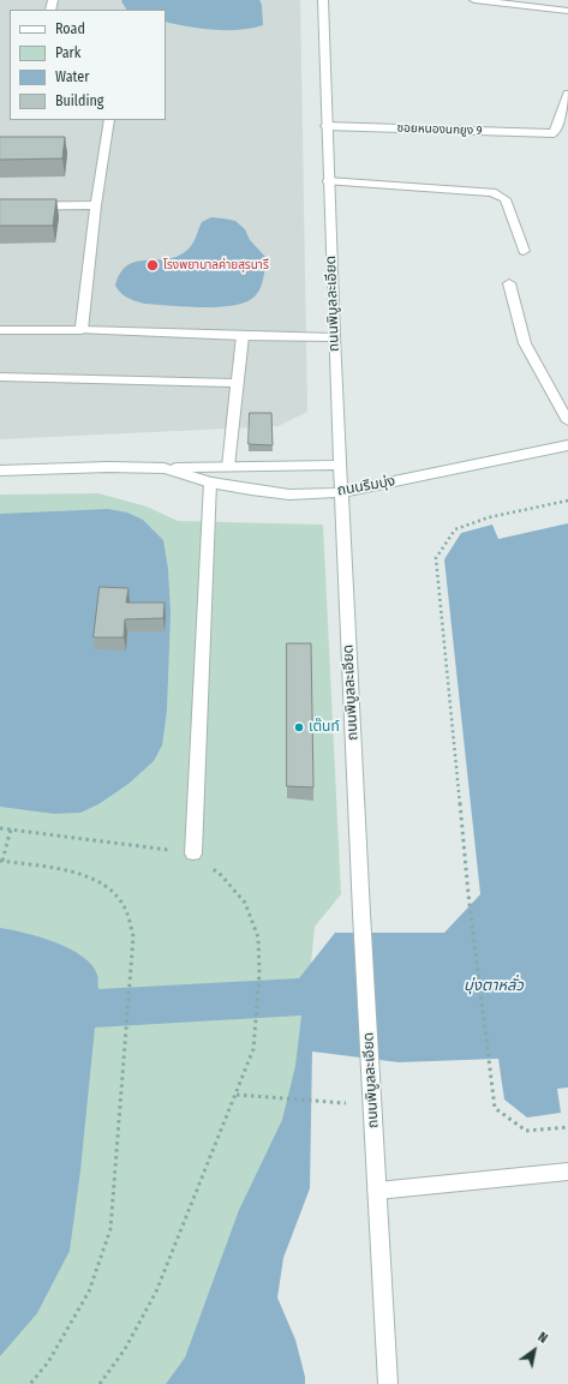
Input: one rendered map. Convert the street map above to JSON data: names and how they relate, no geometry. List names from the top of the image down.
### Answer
{
  "streets": {
    "street": ["ซอยหนองนกยูง 9", "ถนนพิบูลละเอียด", "ถนนริมบุ่ง"]
  },
  "crossings": [
    ["ซอยหนองนกยูง 9", "ถนนพิบูลละเอียด"],
    ["ถนนพิบูลละเอียด", "ถนนริมบุ่ง"]
  ],
  "water": ["บุ่งตาหลั่ว"],
  "places": ["โรงพยาบาลค่ายสุรนารี", "เต๊นท์"],
  "legend": [
    "Road",
    "Park",
    "Water",
    "Building"
  ],
  "north": "top right"
}
